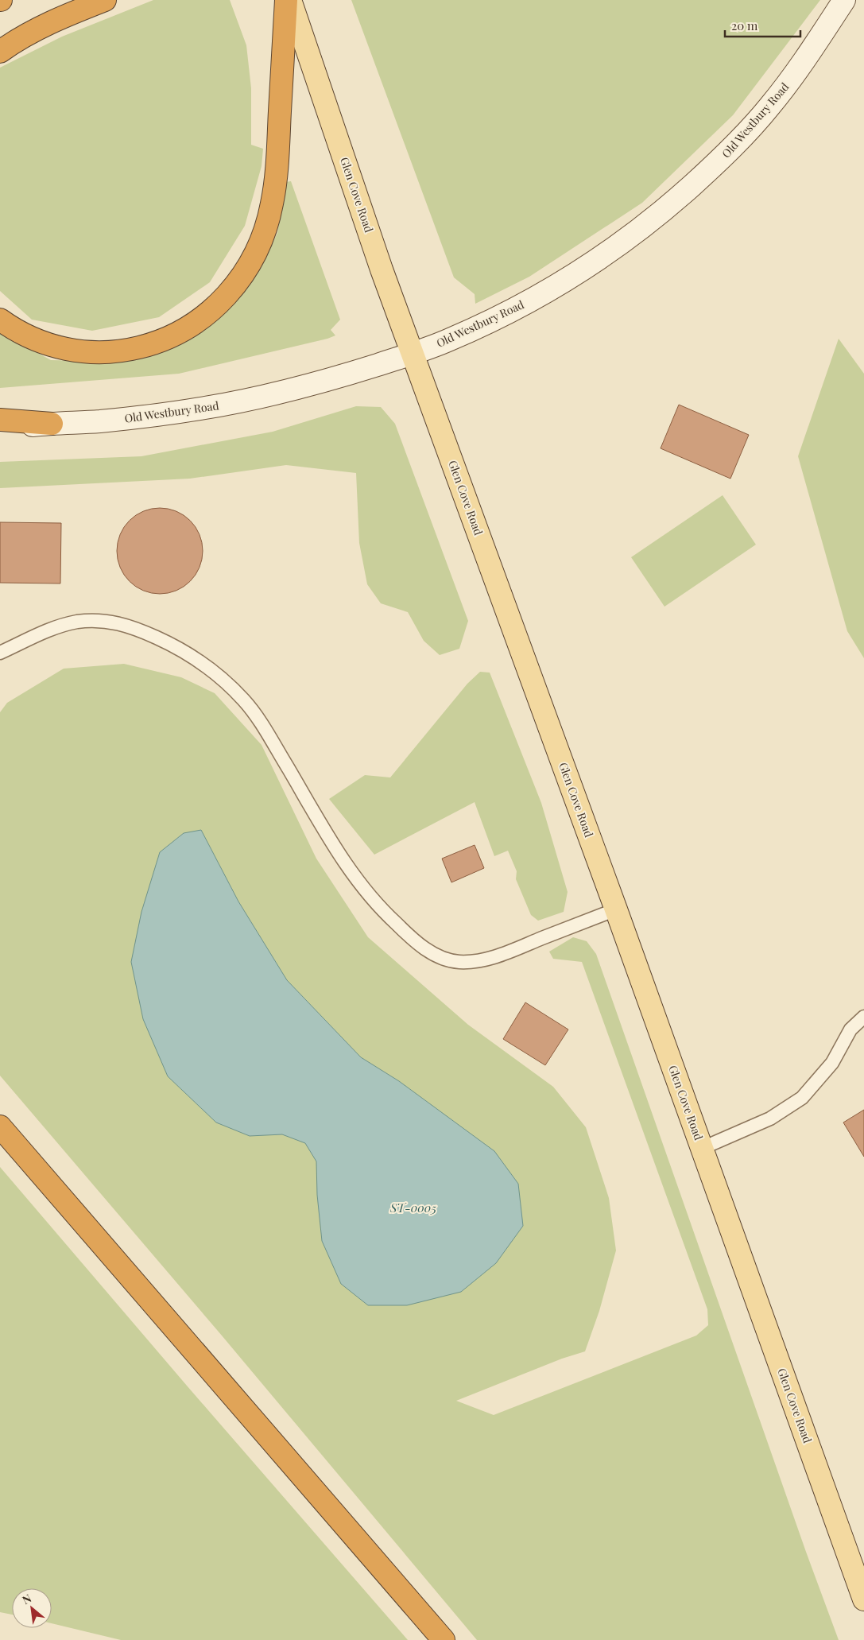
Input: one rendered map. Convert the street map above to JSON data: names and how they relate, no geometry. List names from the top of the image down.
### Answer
{
  "streets": {
    "main road": ["Old Westbury Road", "Glen Cove Road"]
  },
  "crossings": [
    ["Old Westbury Road", "Glen Cove Road"]
  ],
  "water": ["ST-0005"],
  "scale_bar": "20 m",
  "north": "top left"
}
